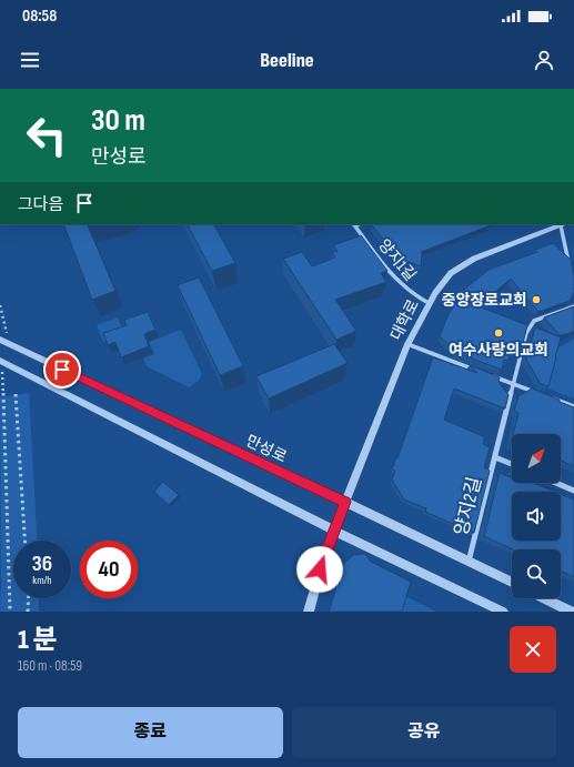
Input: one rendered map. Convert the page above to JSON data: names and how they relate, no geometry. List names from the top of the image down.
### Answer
{
  "streets": {
    "street": [
      "양지1길",
      "대학로",
      "만성로",
      "양지2길"
    ]
  },
  "crossings": [
    ["양지1길", "대학로"],
    ["대학로", "만성로"],
    ["만성로", "양지2길"]
  ],
  "places": ["중앙장로교회", "여수사랑의교회"],
  "north": "top right",
  "page": {
    "status": "08:58",
    "header": "Beeline",
    "turn": ["30 m", "만성로"],
    "then": "그다음",
    "speed": "36 km/h",
    "limit": "40",
    "heading": ["1 분", "160 m · 08:59"],
    "buttons": ["종료", "공유"]
  }
}
